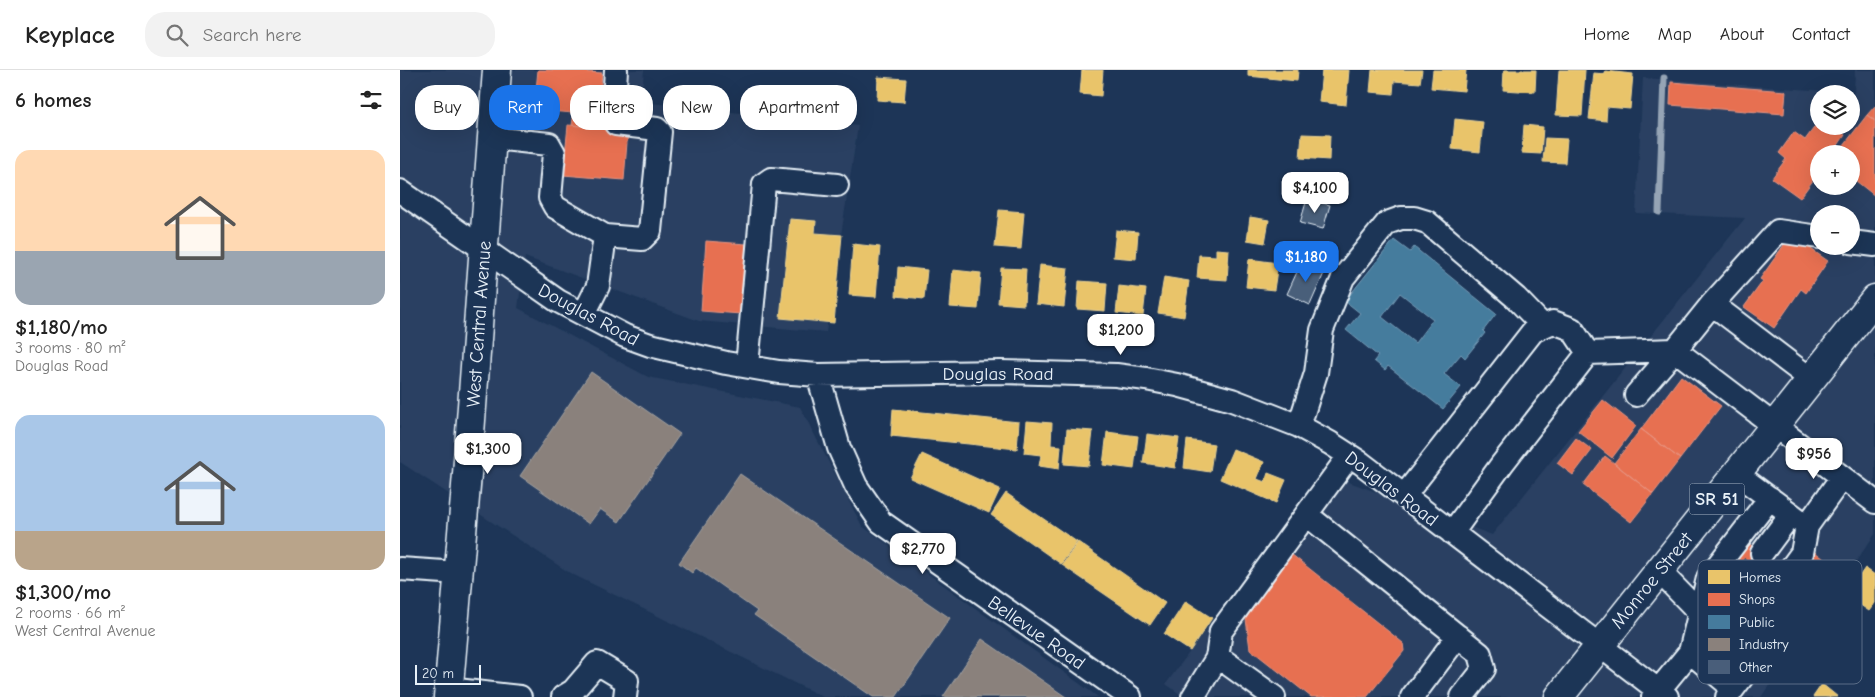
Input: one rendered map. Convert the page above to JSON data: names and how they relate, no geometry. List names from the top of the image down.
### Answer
{
  "streets": {
    "main road": ["West Central Avenue", "SR 51", "Monroe Street"],
    "street": ["Douglas Road", "Bellevue Road"]
  },
  "crossings": [
    ["Douglas Road", "West Central Avenue"],
    ["Douglas Road", "Monroe Street"],
    ["Douglas Road", "Bellevue Road"]
  ],
  "legend": [
    "Homes",
    "Shops",
    "Public",
    "Industry",
    "Other"
  ],
  "scale_bar": "20 m",
  "page": {
    "header": "Keyplace",
    "search": "Search here",
    "nav": [
      "Home",
      "Map",
      "About",
      "Contact"
    ],
    "heading": "6 homes",
    "map_buttons": ["+", "−"],
    "chip": [
      "Buy",
      "Rent",
      "Filters",
      "New",
      "Apartment"
    ],
    "list": [
      {
        "name": "$1,180/mo",
        "note": "3 rooms · 80 m² · Douglas Road"
      },
      {
        "name": "$1,300/mo",
        "note": "2 rooms · 66 m² · West Central Avenue"
      }
    ],
    "price": [
      "$4,100",
      "$1,180",
      "$1,200",
      "$1,300",
      "$956",
      "$2,770"
    ],
    "scale": "20 m"
  }
}
